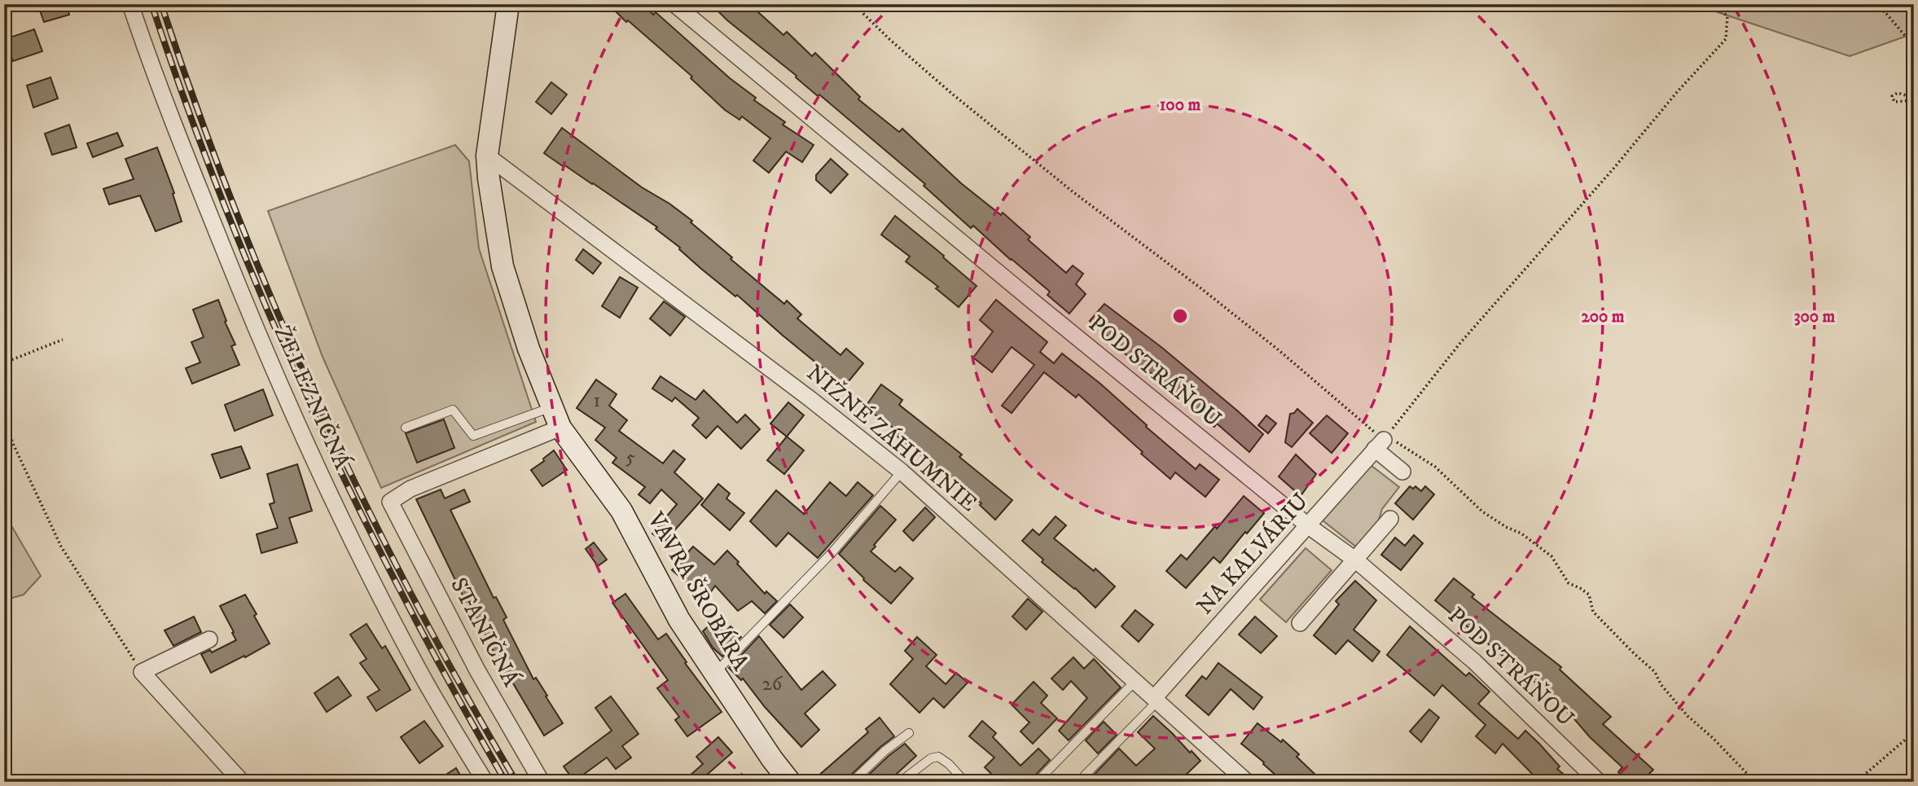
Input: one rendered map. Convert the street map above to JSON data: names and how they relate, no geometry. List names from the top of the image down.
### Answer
{
  "streets": {
    "street": [
      "POD STRÁŇOU",
      "ŽELEZNIČNÁ",
      "NIŽNÉ ZÁHUMNIE",
      "NA KALVÁRIU",
      "VAVRA ŠROBÁRA",
      "STANIČNÁ"
    ]
  },
  "crossings": [
    ["POD STRÁŇOU", "NA KALVÁRIU"],
    ["NIŽNÉ ZÁHUMNIE", "NA KALVÁRIU"],
    ["NIŽNÉ ZÁHUMNIE", "VAVRA ŠROBÁRA"],
    ["VAVRA ŠROBÁRA", "STANIČNÁ"]
  ],
  "house_numbers": ["1", "5", "26"],
  "rings": ["100 m", "200 m", "300 m"]
}
